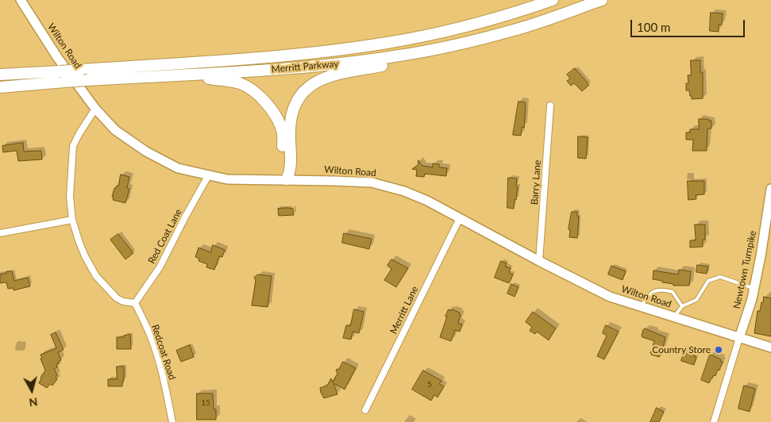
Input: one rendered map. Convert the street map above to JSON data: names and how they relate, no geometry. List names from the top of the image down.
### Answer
{
  "streets": {
    "highway": ["Merritt Parkway"],
    "main road": ["Wilton Road", "Newtown Turnpike"],
    "street": [
      "Barry Lane",
      "Red Coat Lane",
      "Merritt Lane",
      "Redcoat Road"
    ]
  },
  "crossings": [
    ["Wilton Road", "Barry Lane"],
    ["Wilton Road", "Red Coat Lane"],
    ["Wilton Road", "Newtown Turnpike"],
    ["Wilton Road", "Merritt Lane"],
    ["Red Coat Lane", "Redcoat Road"]
  ],
  "places": ["Country Store"],
  "house_numbers": ["5", "15"],
  "scale_bar": "100 m",
  "north": "bottom"
}
